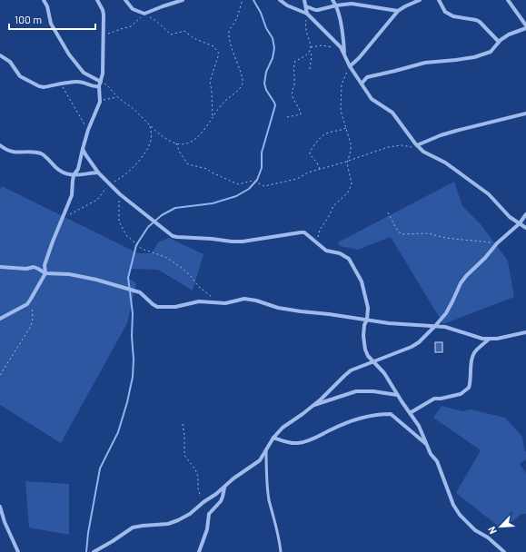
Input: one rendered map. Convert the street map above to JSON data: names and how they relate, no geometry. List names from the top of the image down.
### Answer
{
  "scale_bar": "100 m",
  "north": "bottom left"
}
